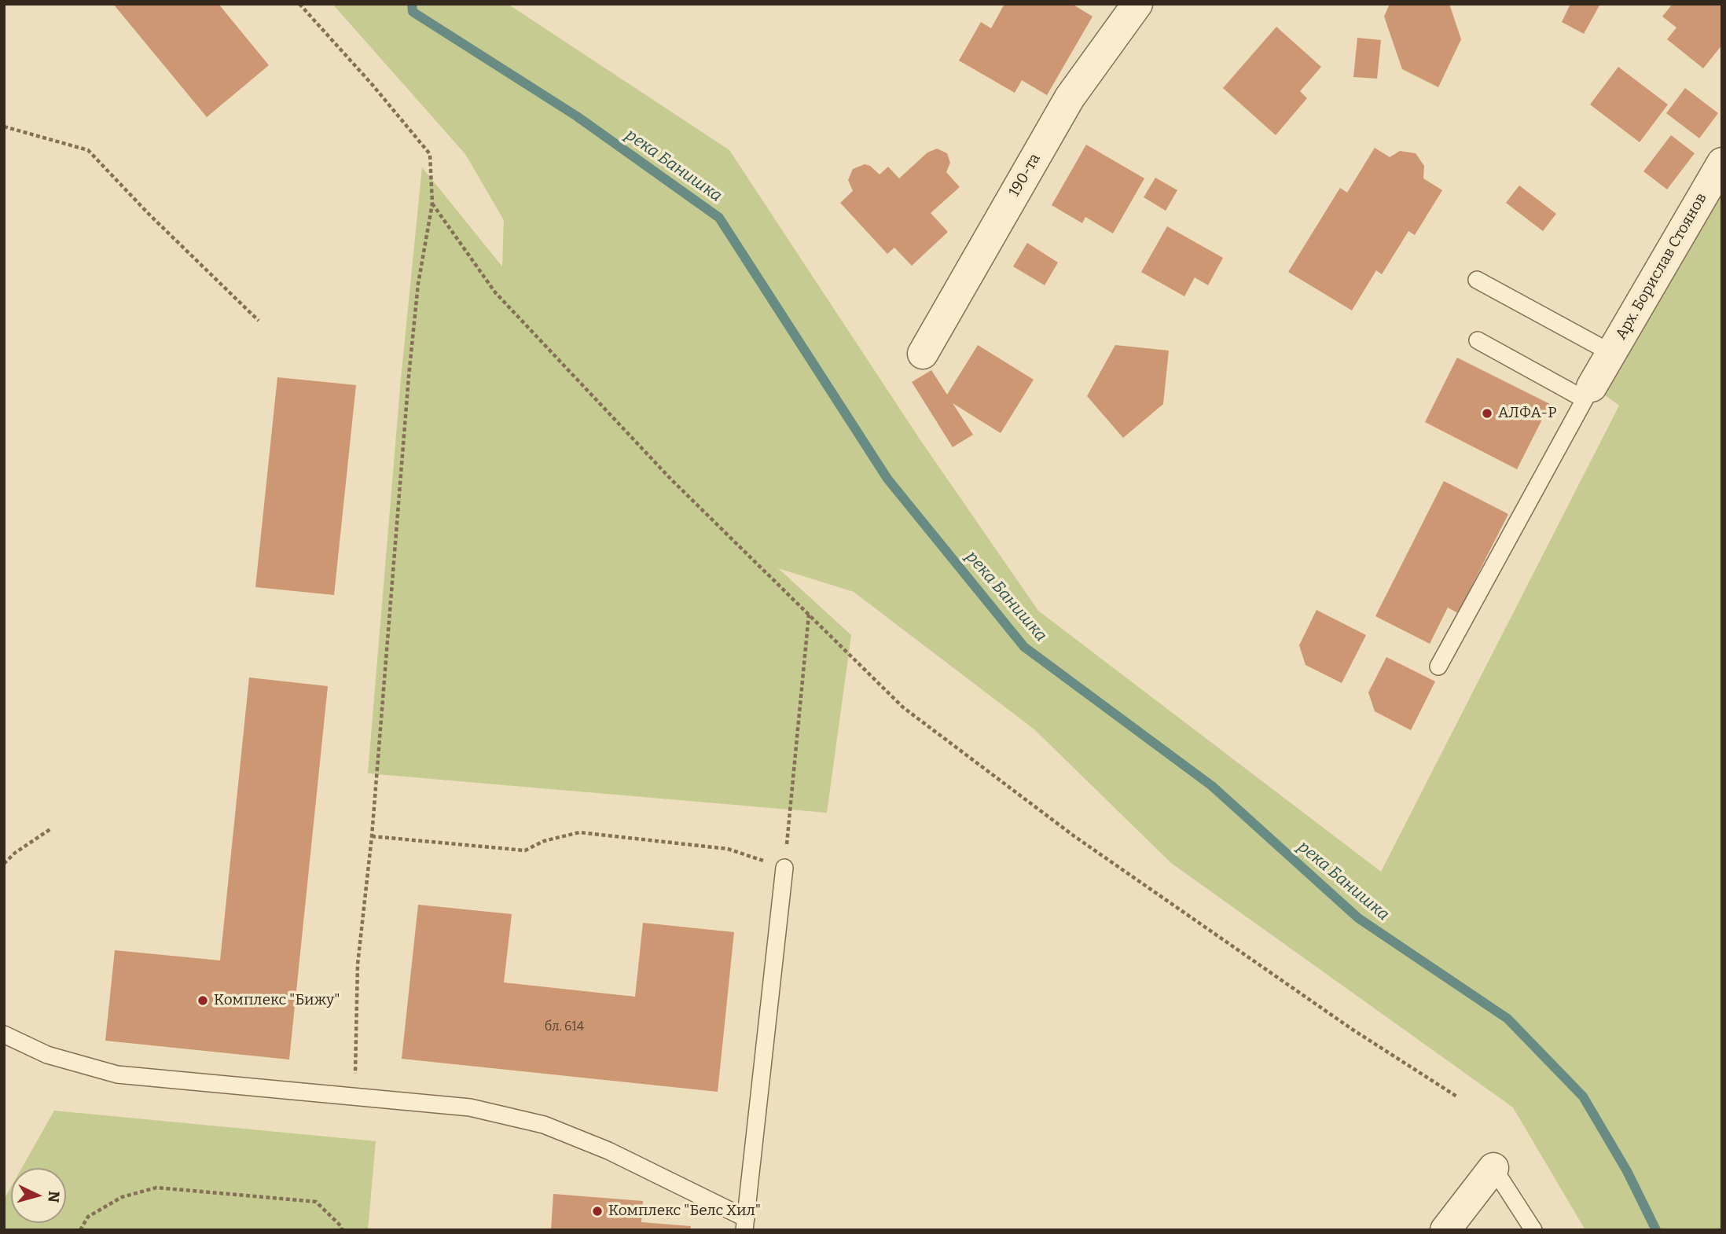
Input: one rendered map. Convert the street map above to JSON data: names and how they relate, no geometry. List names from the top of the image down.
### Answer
{
  "streets": {
    "street": ["190-та", "Арх. Борислав Стоянов"]
  },
  "water": ["река Банишка"],
  "places": ["АЛФА-Р", "Комплекс \"Бижу\"", "Комплекс \"Белс Хил\""],
  "house_numbers": ["бл. 614"],
  "north": "right"
}
